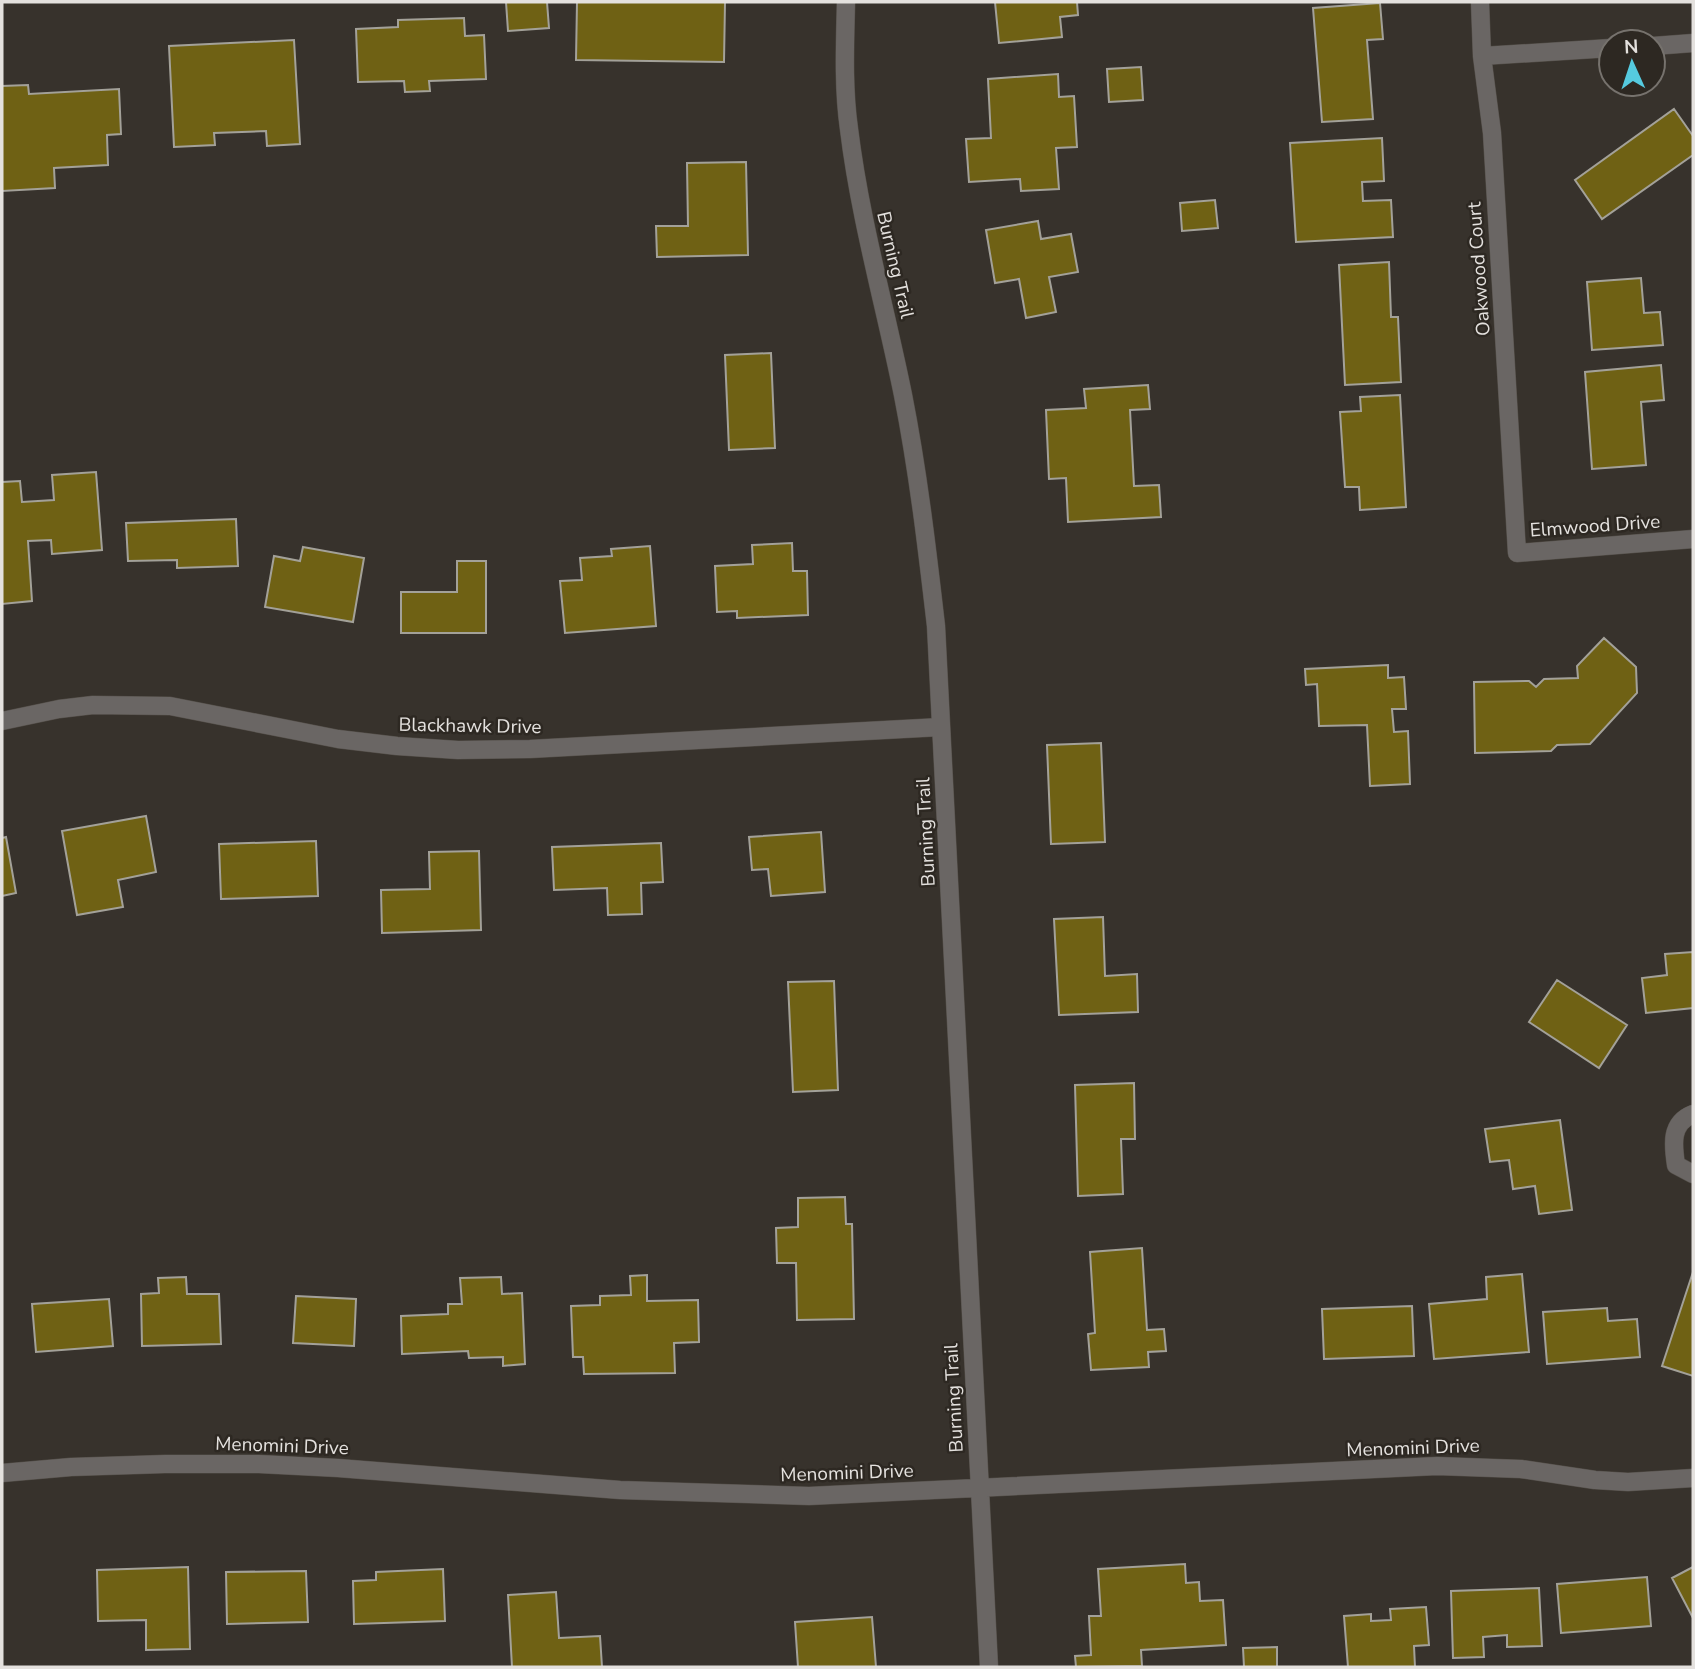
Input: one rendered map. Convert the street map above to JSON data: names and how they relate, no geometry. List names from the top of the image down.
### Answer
{
  "streets": {
    "street": [
      "Burning Trail",
      "Oakwood Court",
      "Elmwood Drive",
      "Blackhawk Drive",
      "Menomini Drive"
    ]
  },
  "crossings": [
    ["Burning Trail", "Blackhawk Drive"],
    ["Burning Trail", "Menomini Drive"],
    ["Oakwood Court", "Elmwood Drive"]
  ],
  "north": "top"
}
